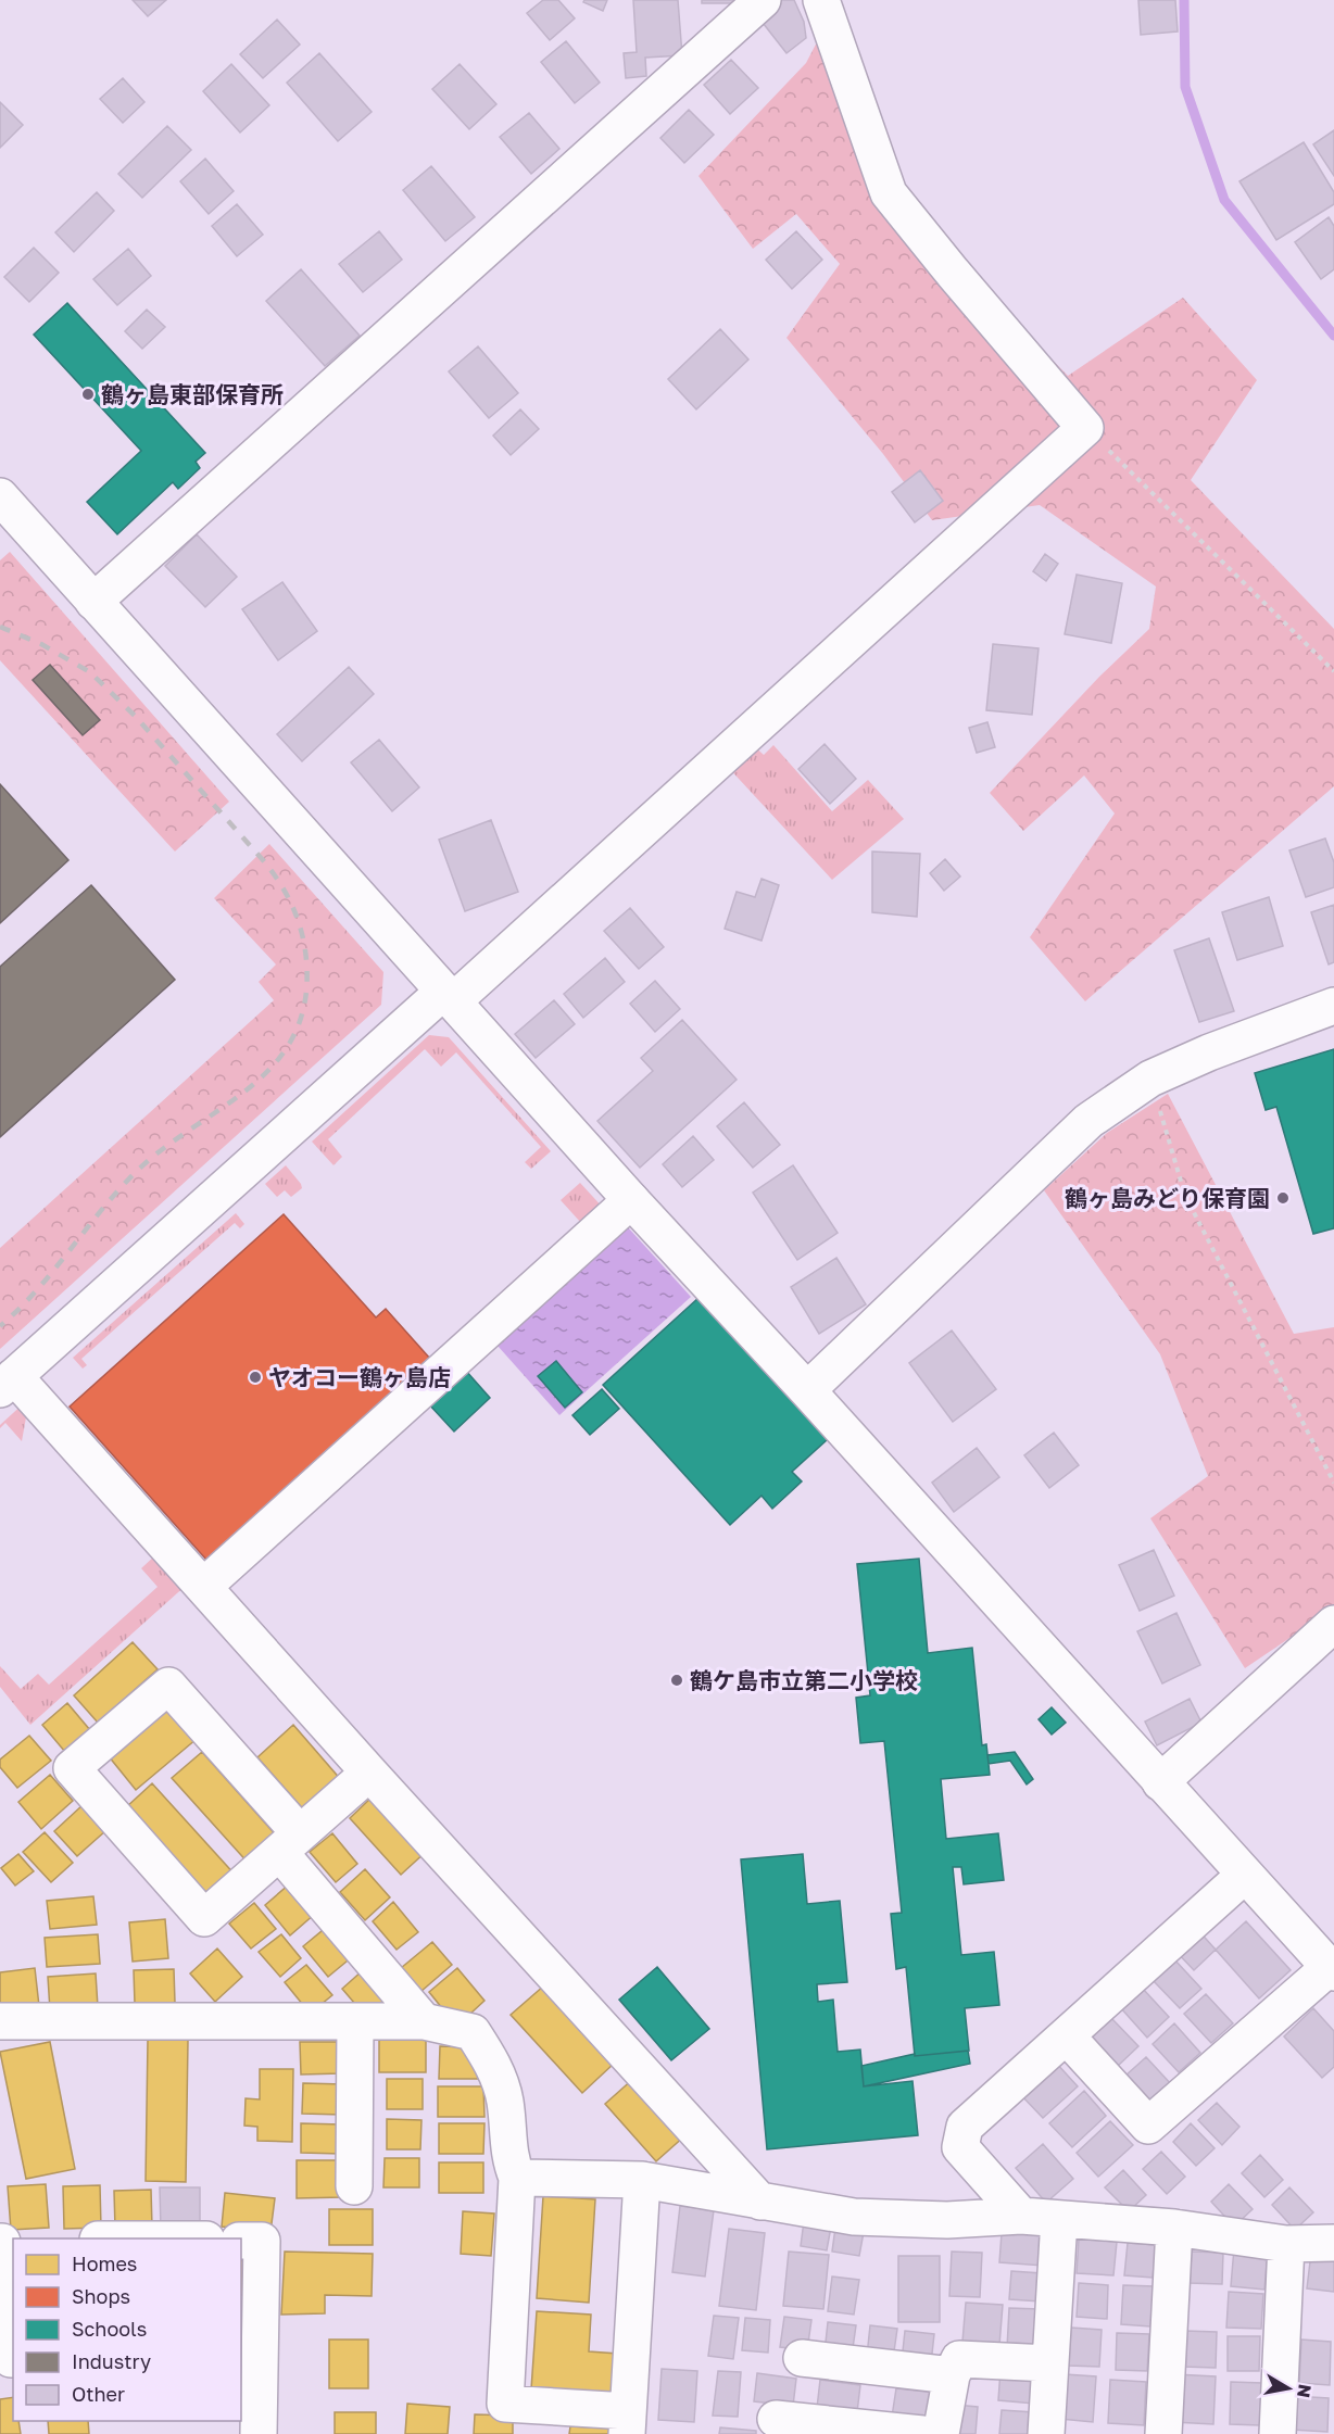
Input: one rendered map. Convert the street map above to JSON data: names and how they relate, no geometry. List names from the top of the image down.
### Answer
{
  "places": [
    "鶴ヶ島東部保育所",
    "鶴ヶ島みどり保育園",
    "ヤオコー鶴ヶ島店",
    "鶴ケ島市立第二小学校"
  ],
  "legend": [
    "Homes",
    "Shops",
    "Schools",
    "Industry",
    "Other"
  ],
  "north": "right"
}
